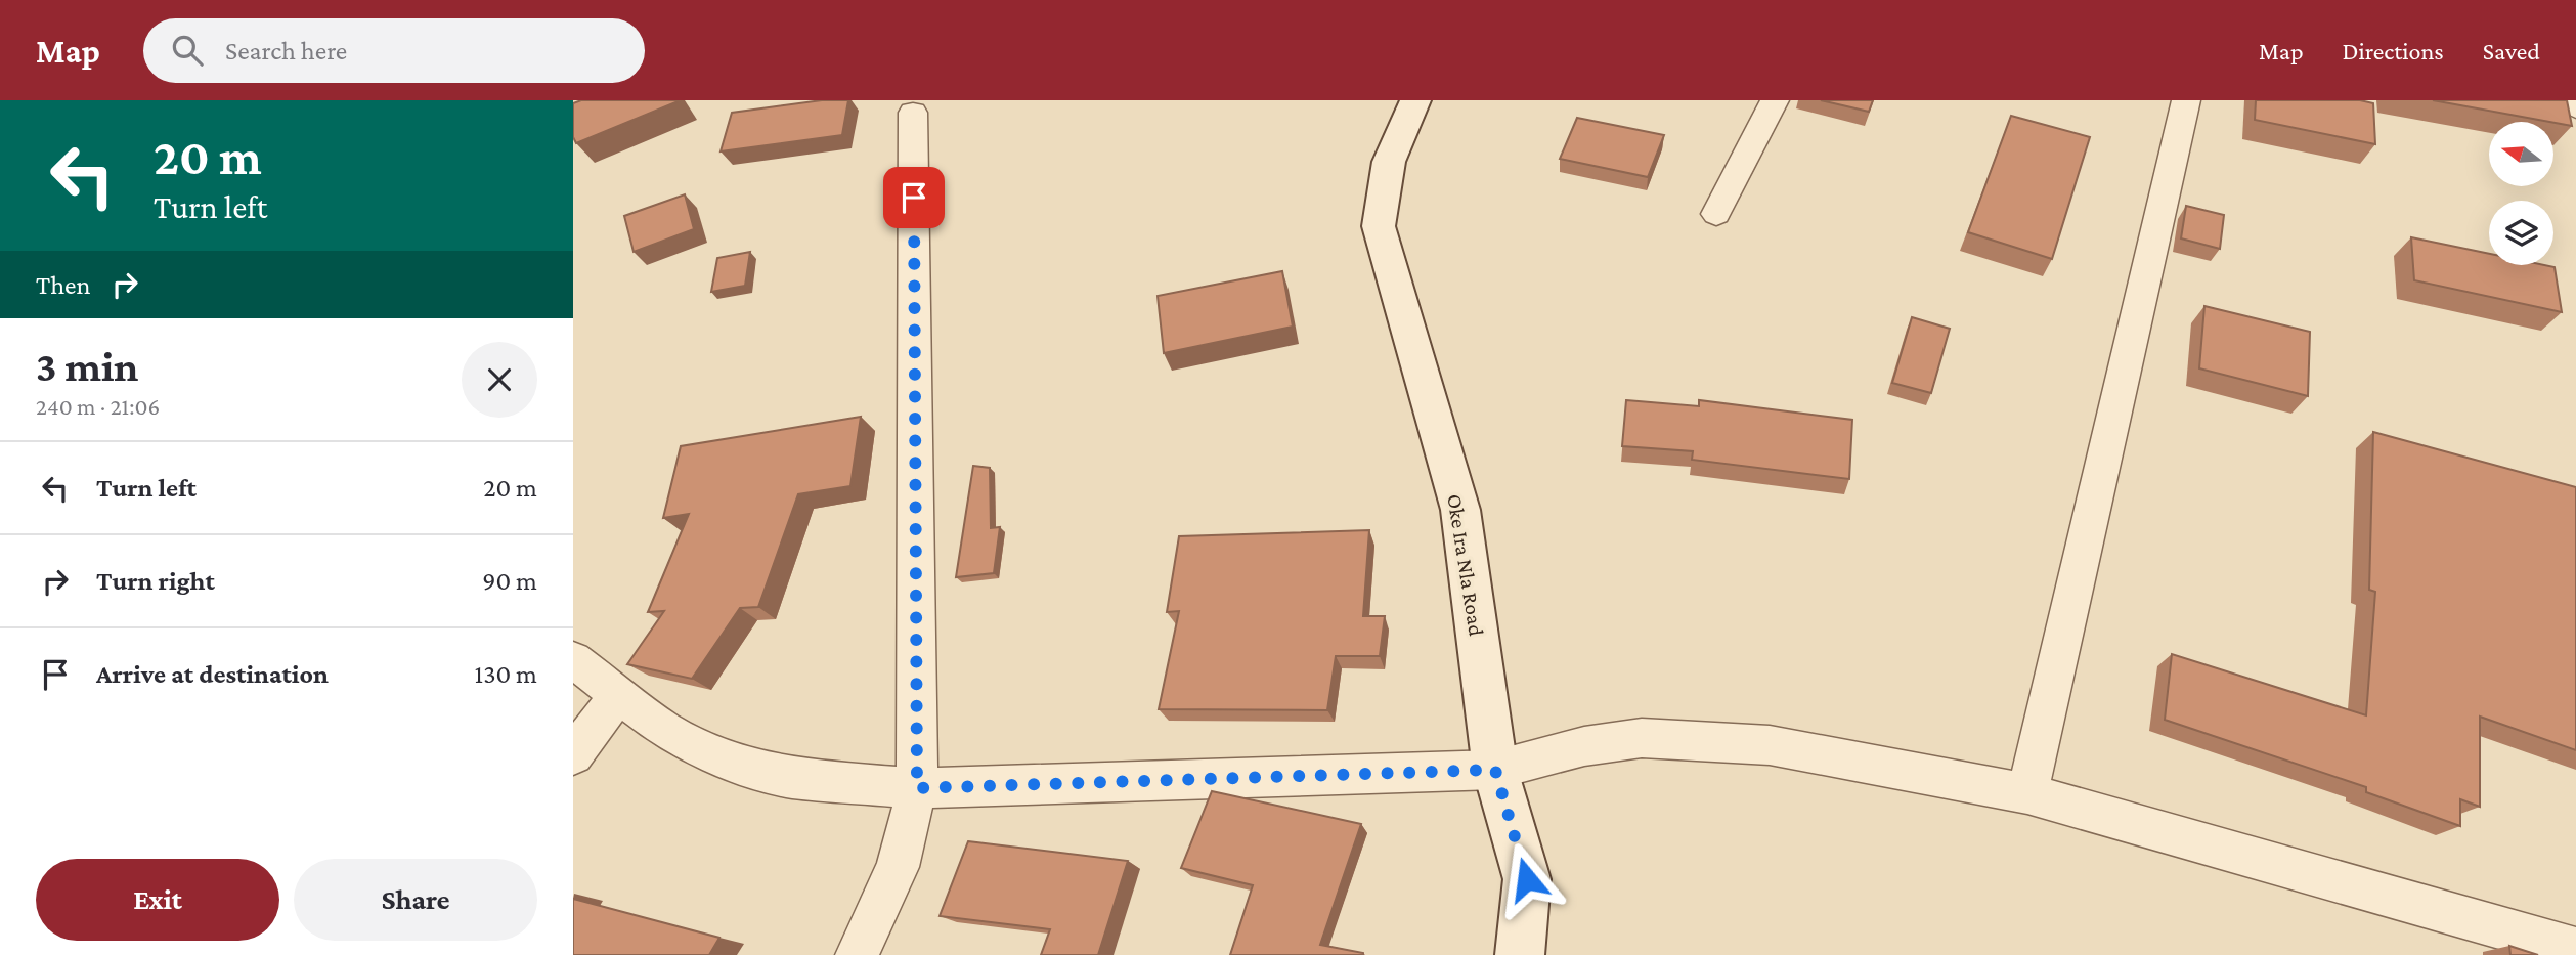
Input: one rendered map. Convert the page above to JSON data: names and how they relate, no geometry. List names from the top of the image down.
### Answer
{
  "streets": {
    "street": ["Oke Ira Nla Road"]
  },
  "north": "left",
  "page": {
    "header": "Map",
    "search": "Search here",
    "nav": ["Map", "Directions", "Saved"],
    "turn": ["20 m", "Turn left"],
    "then": "Then",
    "heading": ["3 min", "240 m · 21:06"],
    "list": [
      {
        "name": "Turn left",
        "value": "20 m"
      },
      {
        "name": "Turn right",
        "value": "90 m"
      },
      {
        "name": "Arrive at destination",
        "value": "130 m"
      }
    ],
    "buttons": ["Exit", "Share"]
  }
}
